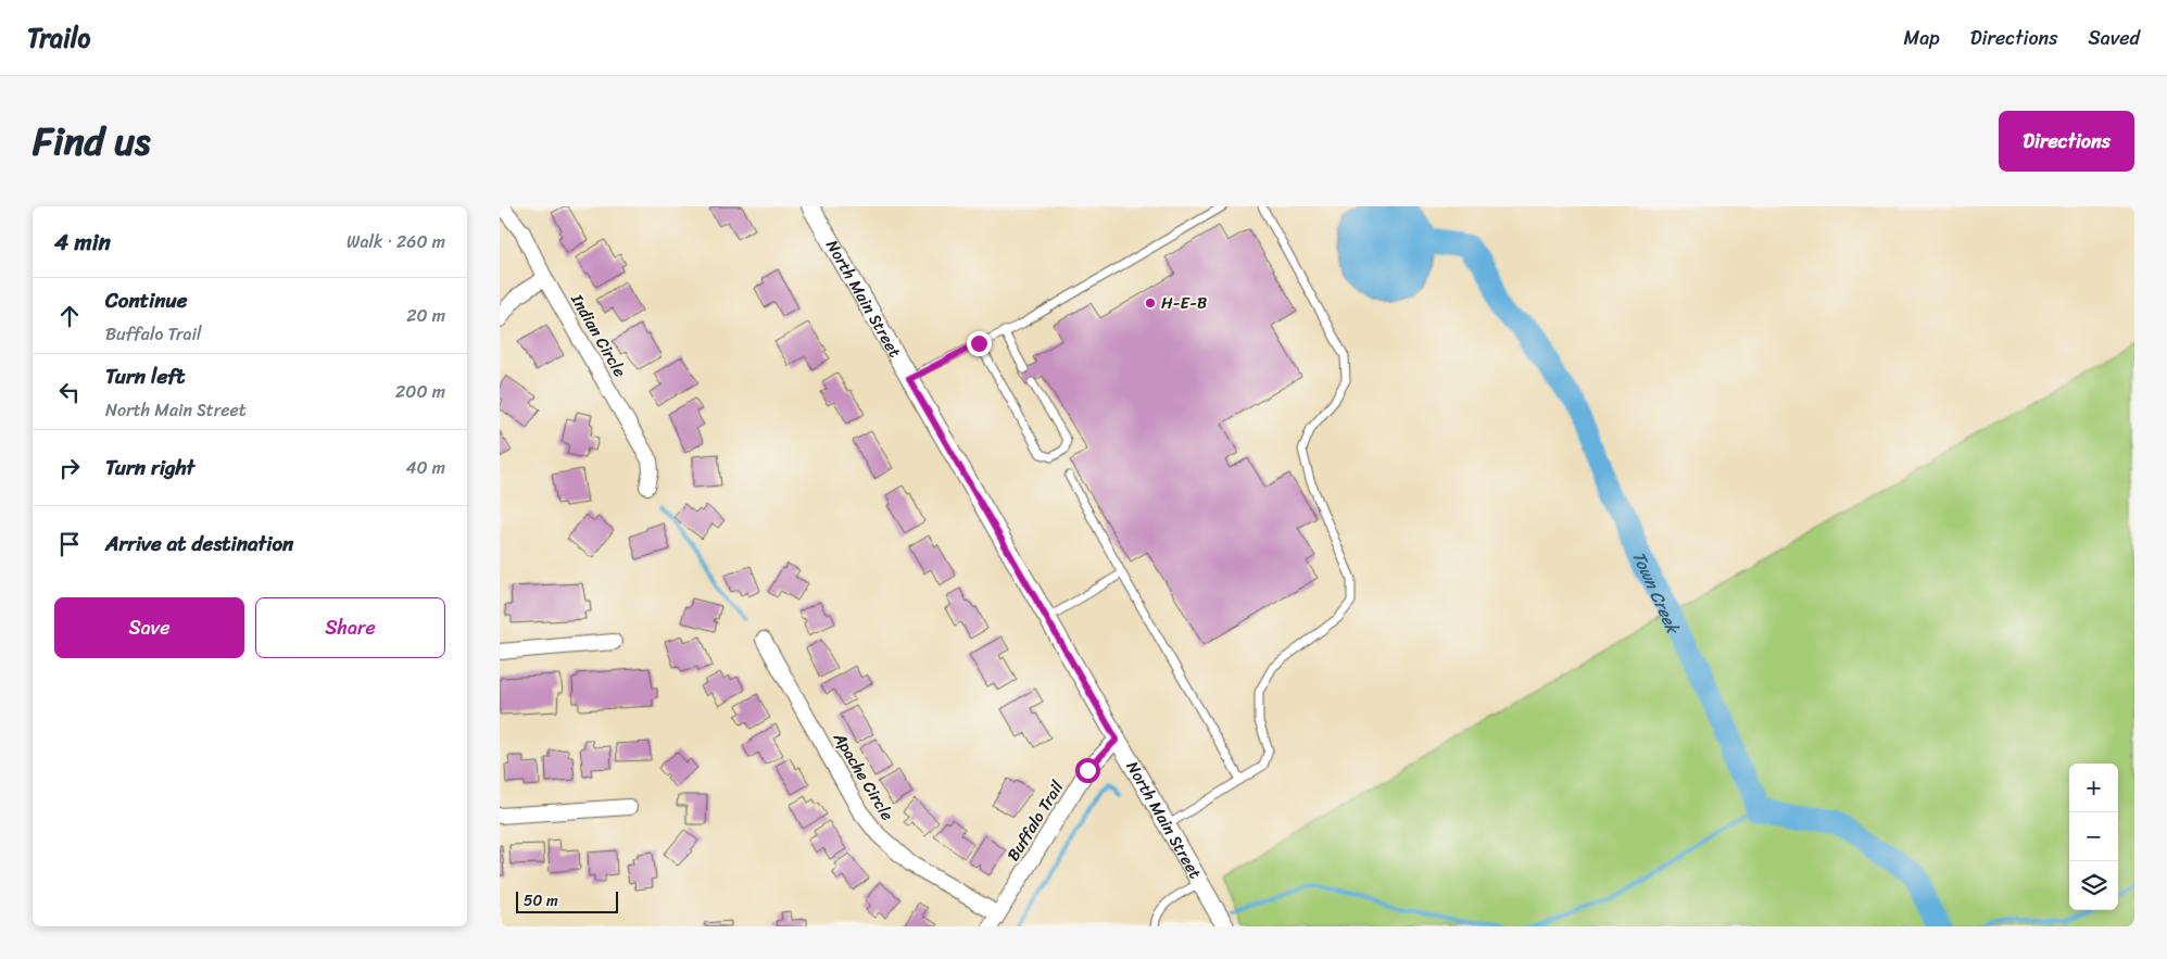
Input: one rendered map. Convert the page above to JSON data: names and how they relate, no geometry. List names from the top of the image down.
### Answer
{
  "streets": {
    "street": [
      "North Main Street",
      "Indian Circle",
      "Apache Circle",
      "Buffalo Trail"
    ]
  },
  "crossings": [
    ["North Main Street", "Buffalo Trail"],
    ["Apache Circle", "Buffalo Trail"]
  ],
  "water": ["Town Creek"],
  "places": ["H-E-B"],
  "scale_bar": "50 m",
  "page": {
    "header": "Trailo",
    "nav": ["Map", "Directions", "Saved"],
    "title": "Find us",
    "buttons": [
      "Directions",
      ["Save", "Share"]
    ],
    "heading": ["4 min", "Walk · 260 m"],
    "list": [
      ["Continue", "Buffalo Trail", "20 m"],
      ["Turn left", "North Main Street", "200 m"],
      ["Turn right", "40 m"],
      "Arrive at destination"
    ],
    "map_buttons": ["+", "−"],
    "scale": "50 m"
  }
}
